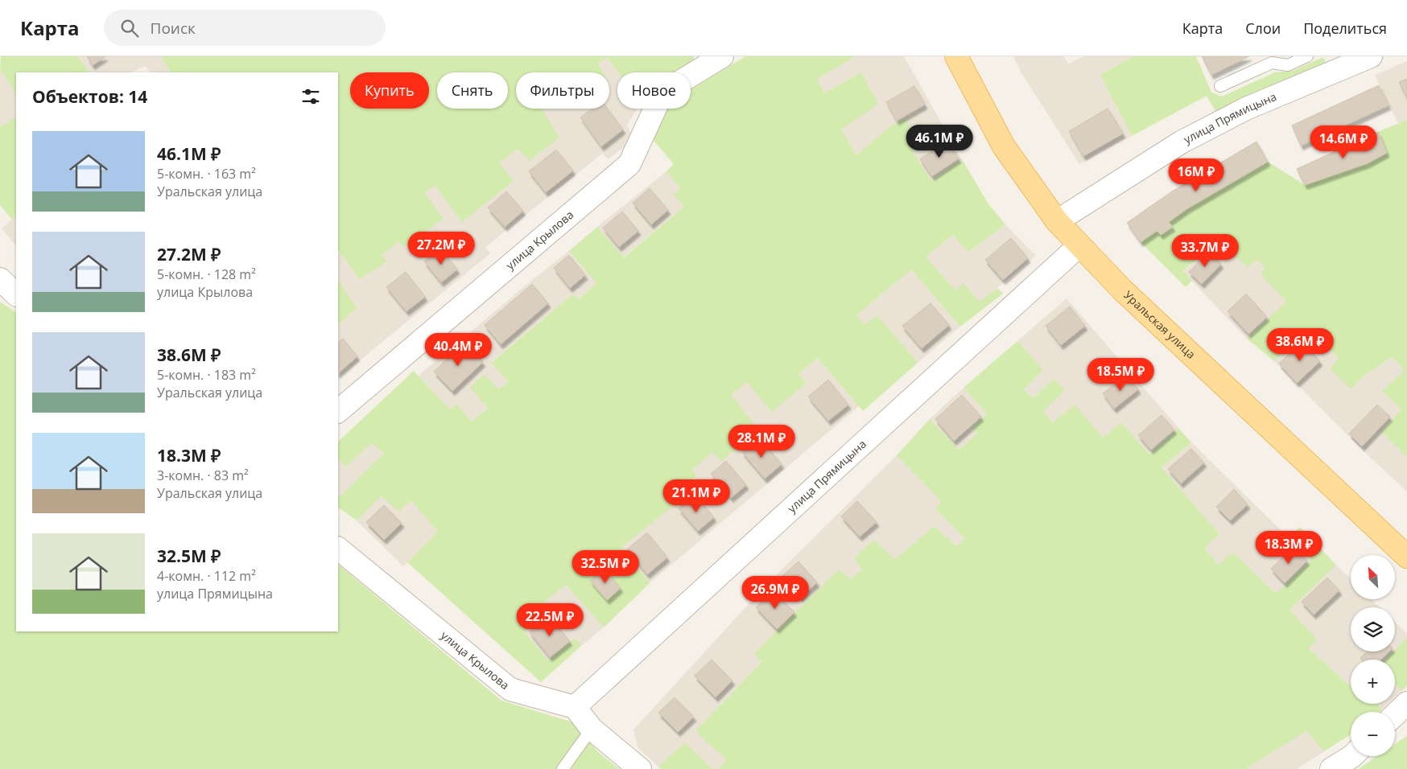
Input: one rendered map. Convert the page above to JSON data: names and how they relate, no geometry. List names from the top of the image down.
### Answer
{
  "streets": {
    "main road": ["Уральская улица"],
    "street": ["улица Прямицына", "улица Крылова"]
  },
  "crossings": [
    ["улица Прямицына", "улица Крылова"],
    ["улица Прямицына", "Уральская улица"]
  ],
  "north": "top left",
  "page": {
    "header": "Карта",
    "search": "Поиск",
    "nav": ["Карта", "Слои", "Поделиться"],
    "chip": [
      "Купить",
      "Снять",
      "Фильтры",
      "Новое"
    ],
    "heading": "Объектов: 14",
    "list": [
      {
        "name": "46.1M ₽",
        "note": "5-комн. · 163 m² · Уральская улица"
      },
      {
        "name": "27.2M ₽",
        "note": "5-комн. · 128 m² · улица Крылова"
      },
      {
        "name": "38.6M ₽",
        "note": "5-комн. · 183 m² · Уральская улица"
      },
      {
        "name": "18.3M ₽",
        "note": "3-комн. · 83 m² · Уральская улица"
      },
      {
        "name": "32.5M ₽",
        "note": "4-комн. · 112 m² · улица Прямицына"
      }
    ],
    "price": [
      "46.1M ₽",
      "14.6M ₽",
      "16M ₽",
      "27.2M ₽",
      "33.7M ₽",
      "38.6M ₽",
      "40.4M ₽",
      "18.5M ₽",
      "28.1M ₽",
      "21.1M ₽",
      "18.3M ₽",
      "32.5M ₽",
      "26.9M ₽",
      "22.5M ₽"
    ],
    "map_buttons": ["+", "−"]
  }
}
